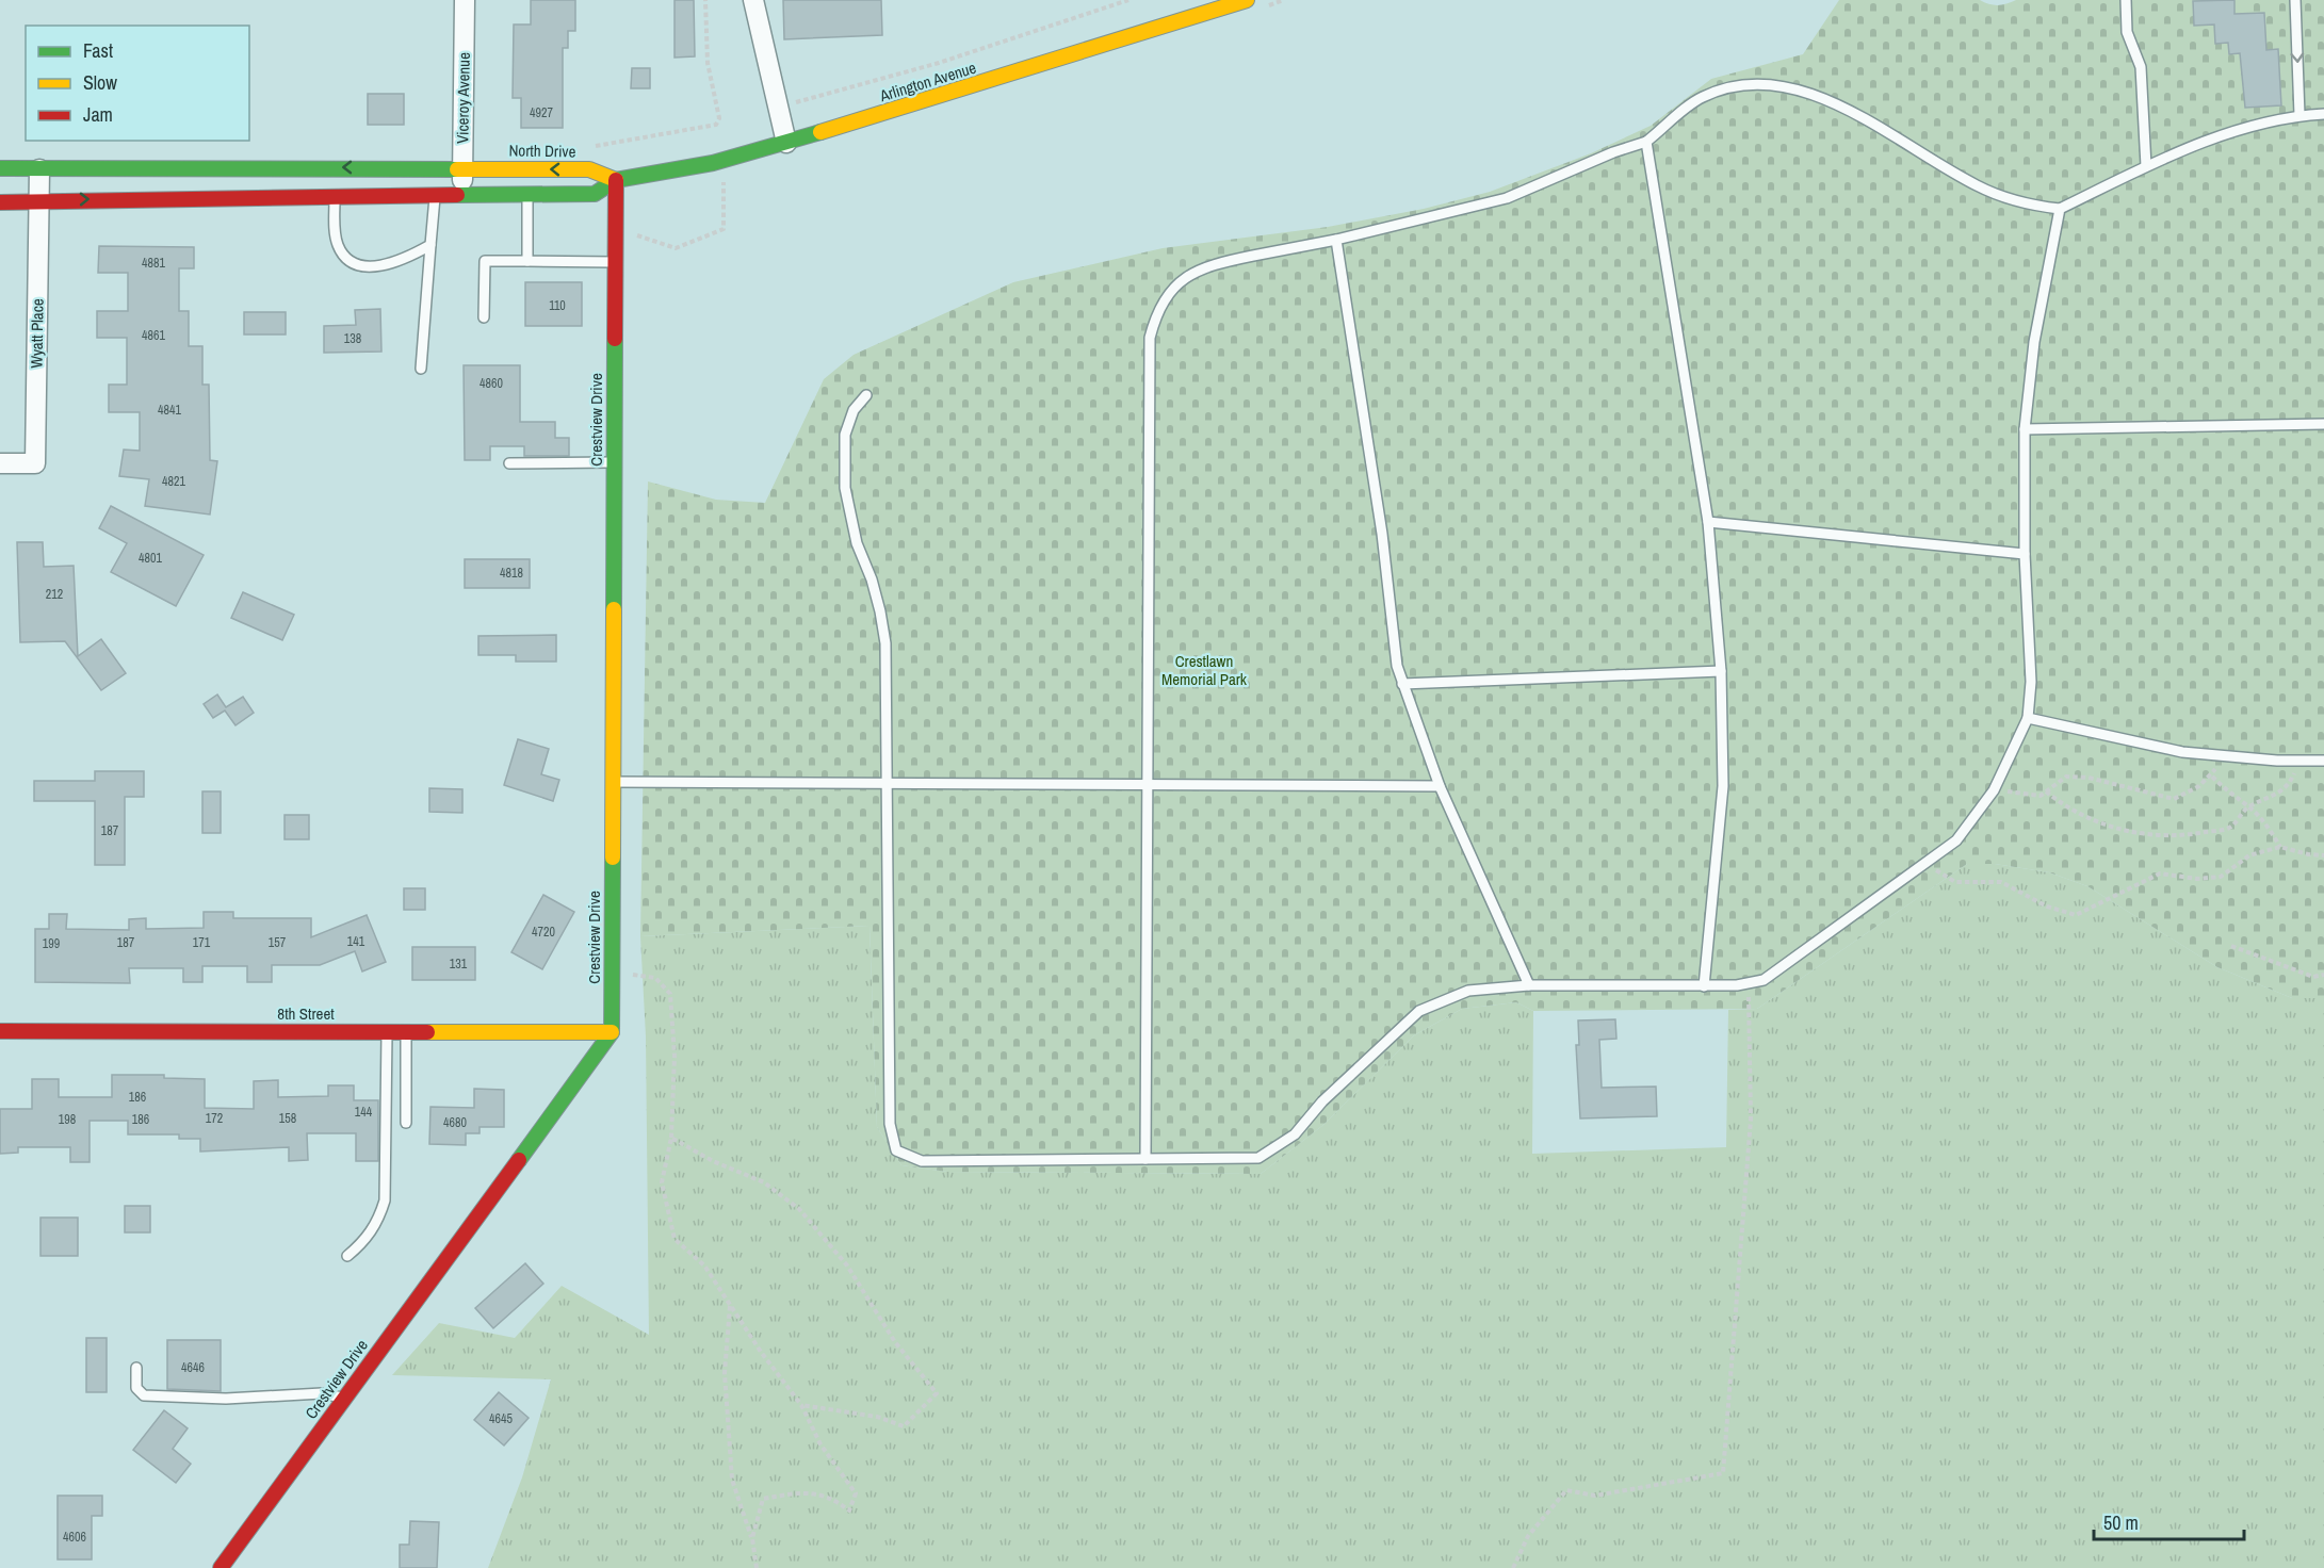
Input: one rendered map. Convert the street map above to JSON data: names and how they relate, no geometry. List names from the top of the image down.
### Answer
{
  "streets": {
    "street": [
      "Arlington Avenue",
      "Viceroy Avenue",
      "North Drive",
      "Wyatt Place",
      "Crestview Drive",
      "8th Street"
    ]
  },
  "crossings": [
    ["Arlington Avenue", "North Drive"],
    ["Arlington Avenue", "Crestview Drive"],
    ["Viceroy Avenue", "North Drive"],
    ["North Drive", "Wyatt Place"],
    ["North Drive", "Crestview Drive"],
    ["Crestview Drive", "8th Street"]
  ],
  "parks": ["Crestlawn Memorial Park"],
  "house_numbers": [
    "4927",
    "4881",
    "110",
    "4861",
    "138",
    "4860",
    "4841",
    "4821",
    "4801",
    "4818",
    "212",
    "187",
    "4720",
    "141",
    "187",
    "171",
    "157",
    "199",
    "131",
    "186",
    "144",
    "172",
    "158",
    "198",
    "186",
    "4680",
    "4646",
    "4645",
    "4606"
  ],
  "legend": ["Fast", "Slow", "Jam"],
  "scale_bar": "50 m"
}
